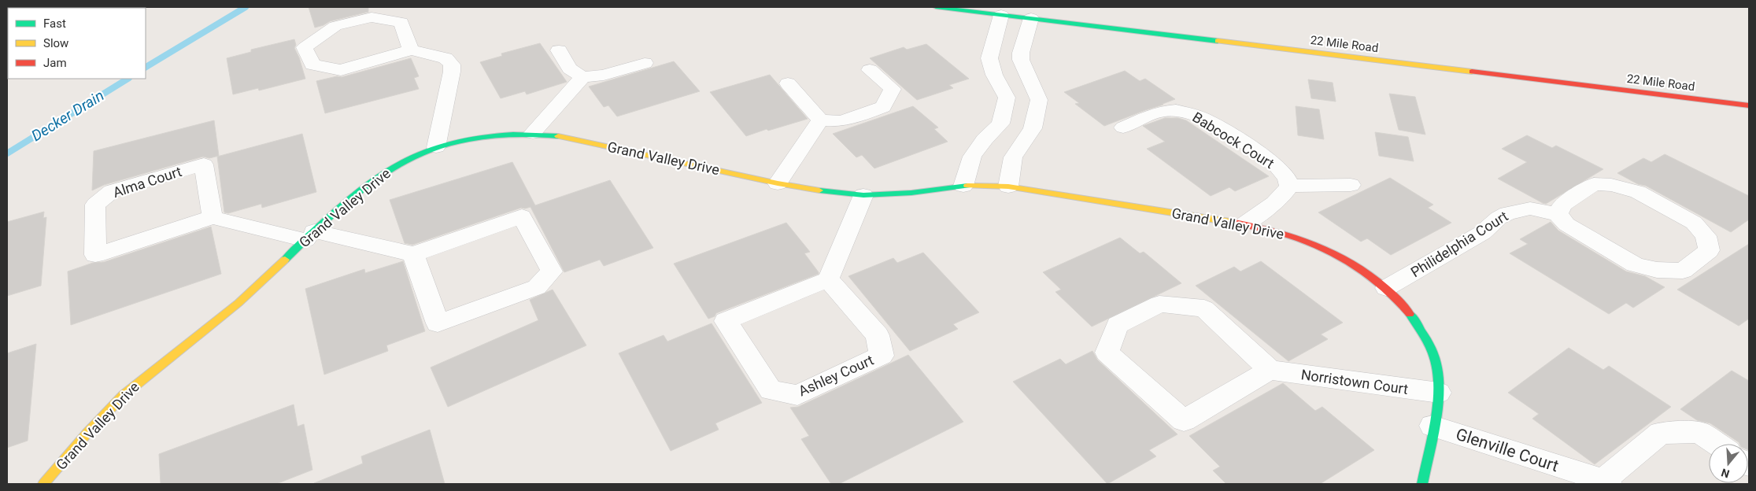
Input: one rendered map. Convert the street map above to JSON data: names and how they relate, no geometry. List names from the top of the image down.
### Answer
{
  "streets": {
    "street": [
      "22 Mile Road",
      "Babcock Court",
      "Grand Valley Drive",
      "Alma Court",
      "Philidelphia Court",
      "Ashley Court",
      "Norristown Court",
      "Glenville Court"
    ]
  },
  "crossings": [
    ["Grand Valley Drive", "Philidelphia Court"],
    ["Grand Valley Drive", "Norristown Court"],
    ["Grand Valley Drive", "Glenville Court"]
  ],
  "water": ["Decker Drain"],
  "legend": ["Fast", "Slow", "Jam"],
  "north": "bottom"
}
